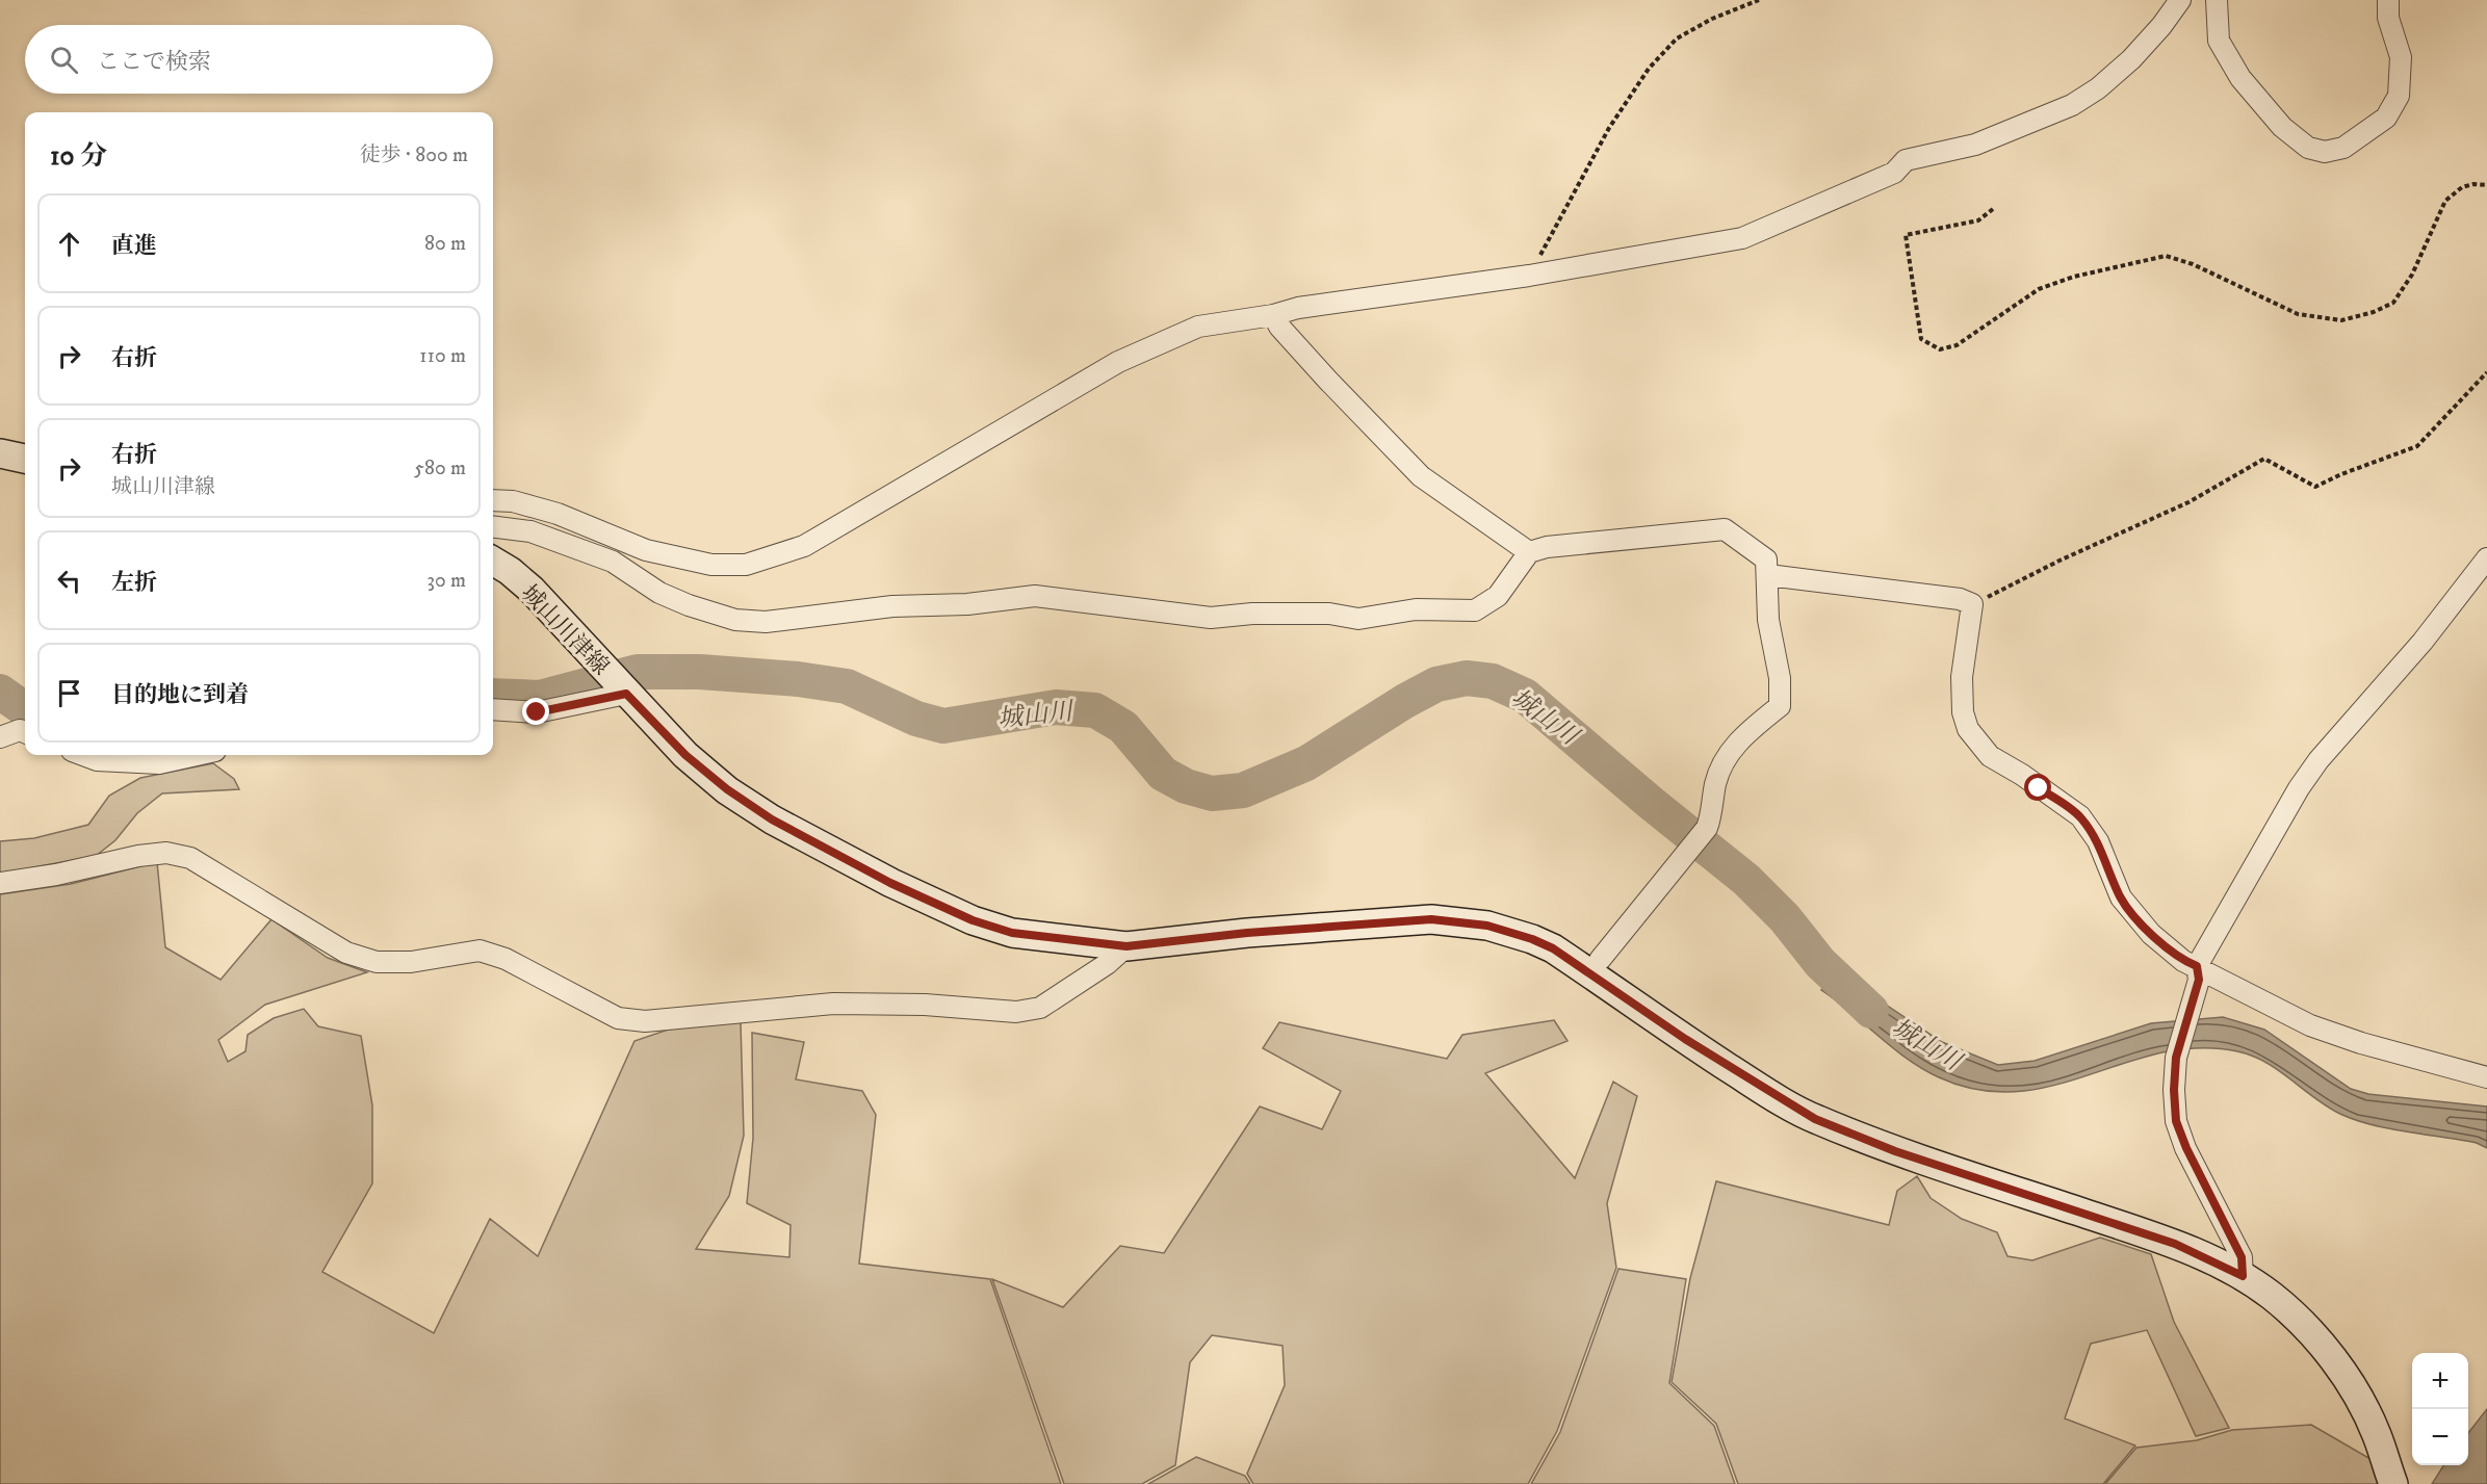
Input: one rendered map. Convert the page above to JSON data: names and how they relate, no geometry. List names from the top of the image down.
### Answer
{
  "streets": {
    "main road": ["城山川津線"]
  },
  "water": ["城山川"],
  "page": {
    "search": "ここで検索",
    "heading": ["10 分", "徒歩 · 800 m"],
    "list": [
      ["直進", "80 m"],
      ["右折", "110 m"],
      ["右折", "城山川津線", "580 m"],
      ["左折", "30 m"],
      "目的地に到着"
    ],
    "map_buttons": ["+", "−"]
  }
}
